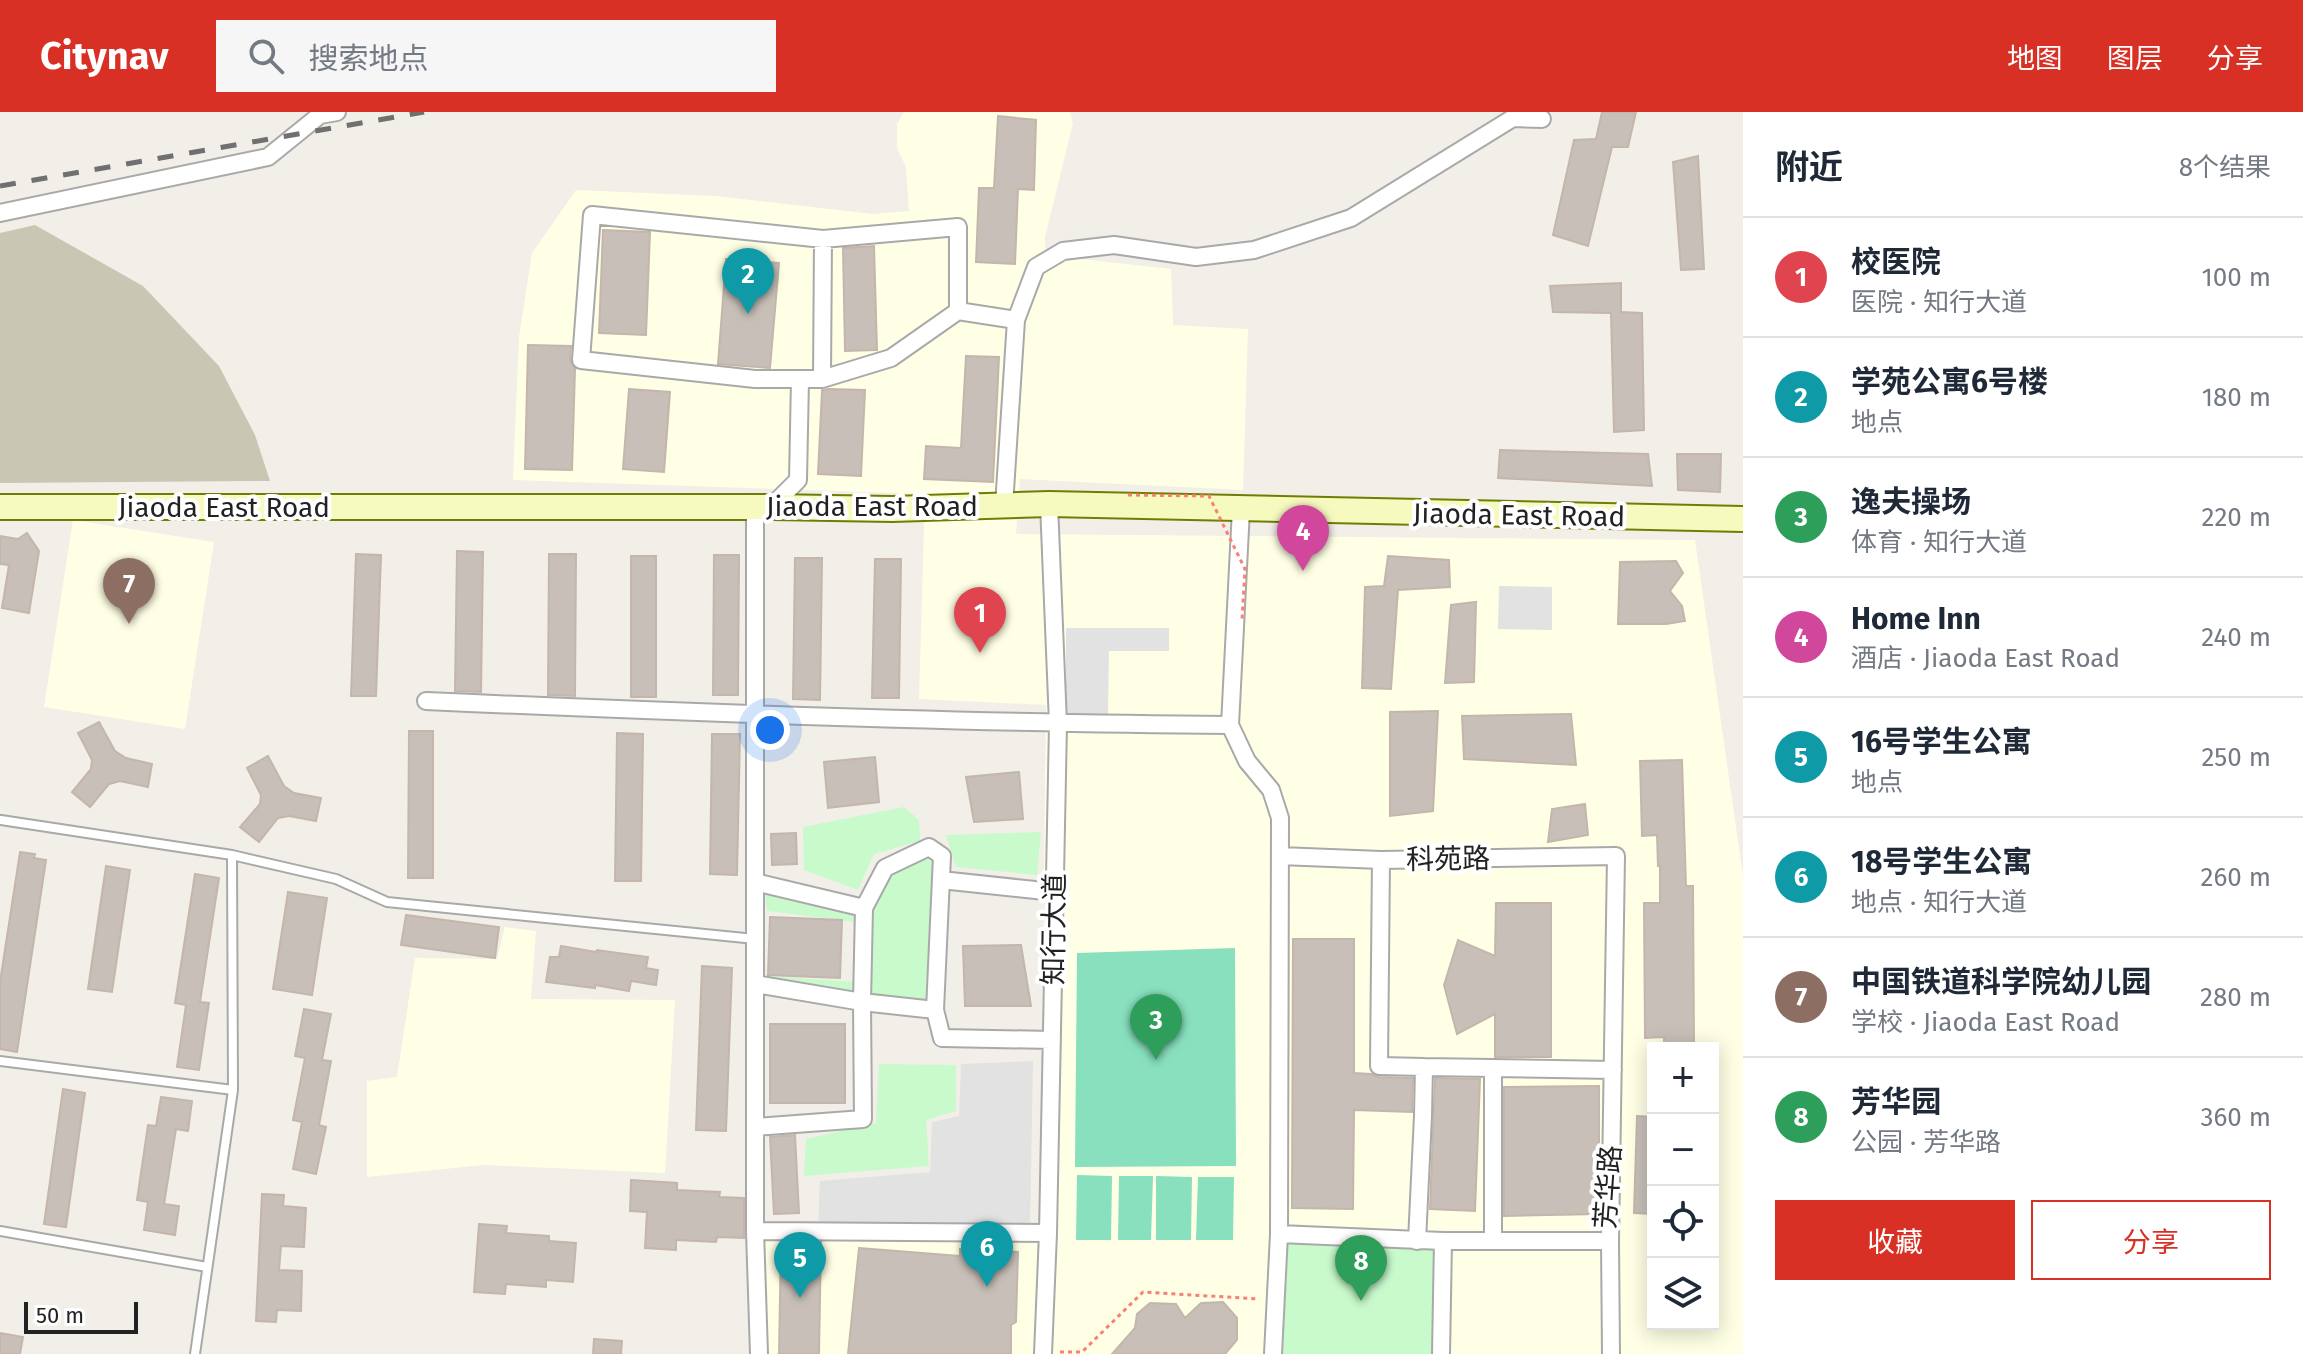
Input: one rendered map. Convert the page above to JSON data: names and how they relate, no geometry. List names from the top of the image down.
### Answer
{
  "streets": {
    "street": [
      "Jiaoda East Road",
      "科苑路",
      "知行大道",
      "芳华路"
    ]
  },
  "crossings": [
    ["Jiaoda East Road", "知行大道"],
    ["科苑路", "芳华路"]
  ],
  "scale_bar": "50 m",
  "page": {
    "header": "Citynav",
    "search": "搜索地点",
    "nav": ["地图", "图层", "分享"],
    "heading": ["附近", "8个结果"],
    "list": [
      {
        "mark": "1",
        "name": "校医院",
        "note": "医院 · 知行大道",
        "value": "100 m"
      },
      {
        "mark": "2",
        "name": "学苑公寓6号楼",
        "note": "地点",
        "value": "180 m"
      },
      {
        "mark": "3",
        "name": "逸夫操场",
        "note": "体育 · 知行大道",
        "value": "220 m"
      },
      {
        "mark": "4",
        "name": "Home Inn",
        "note": "酒店 · Jiaoda East Road",
        "value": "240 m"
      },
      {
        "mark": "5",
        "name": "16号学生公寓",
        "note": "地点",
        "value": "250 m"
      },
      {
        "mark": "6",
        "name": "18号学生公寓",
        "note": "地点 · 知行大道",
        "value": "260 m"
      },
      {
        "mark": "7",
        "name": "中国铁道科学院幼儿园",
        "note": "学校 · Jiaoda East Road",
        "value": "280 m"
      },
      {
        "mark": "8",
        "name": "芳华园",
        "note": "公园 · 芳华路",
        "value": "360 m"
      }
    ],
    "pins": [
      "2",
      "4",
      "7",
      "1",
      "3",
      "6",
      "5",
      "8"
    ],
    "map_buttons": ["+", "−"],
    "buttons": ["收藏", "分享"],
    "scale": "50 m"
  }
}
